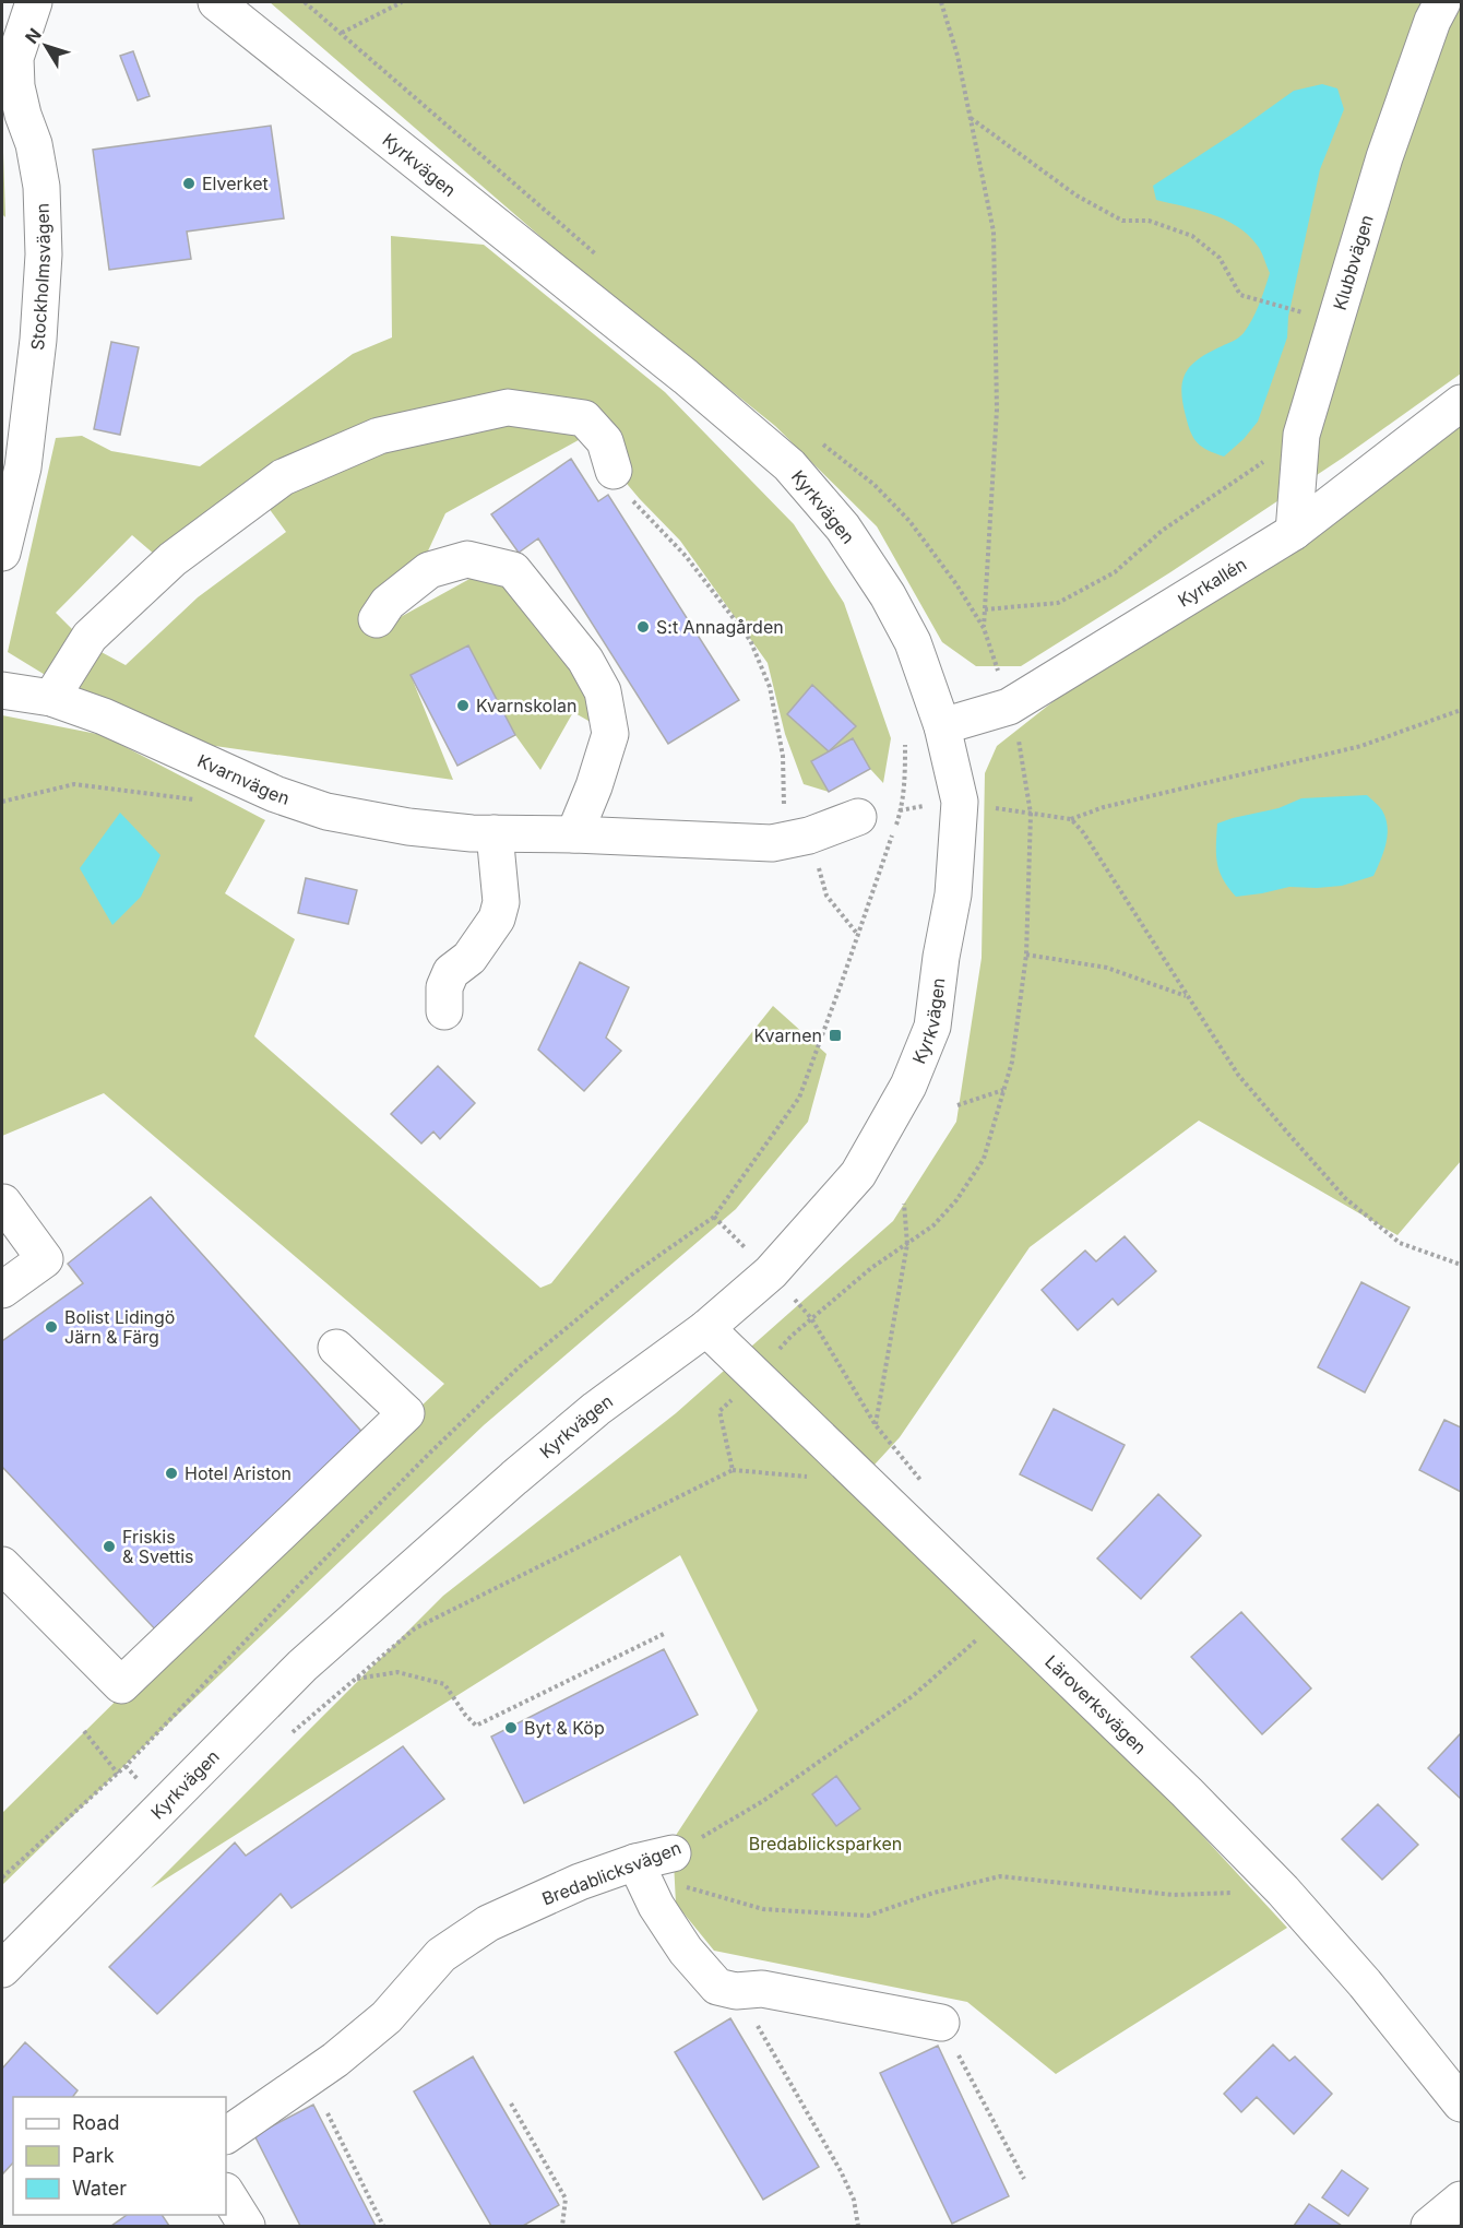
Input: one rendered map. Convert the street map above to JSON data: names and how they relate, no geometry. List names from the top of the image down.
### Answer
{
  "streets": {
    "street": [
      "Kyrkvägen",
      "Klubbvägen",
      "Stockholmsvägen",
      "Kyrkallén",
      "Kvarnvägen",
      "Läroverksvägen",
      "Bredablicksvägen"
    ]
  },
  "crossings": [
    ["Kyrkvägen", "Kyrkallén"],
    ["Kyrkvägen", "Läroverksvägen"],
    ["Klubbvägen", "Kyrkallén"],
    ["Läroverksvägen", "Bredablicksvägen"]
  ],
  "parks": ["Bredablicksparken"],
  "places": {
    "other": [
      "Elverket",
      "S:t Annagården",
      "Kvarnskolan",
      "Bolist Lidingö Järn & Färg",
      "Hotel Ariston",
      "Friskis & Svettis",
      "Byt & Köp"
    ],
    "transit": ["Kvarnen"]
  },
  "legend": ["Road", "Park", "Water"],
  "north": "top left"
}
